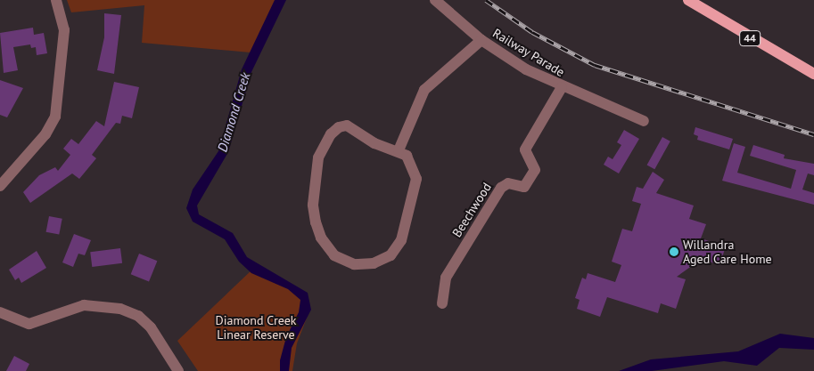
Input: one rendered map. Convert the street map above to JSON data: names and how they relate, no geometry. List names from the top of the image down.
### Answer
{
  "streets": {
    "main road": ["44"],
    "street": ["Railway Parade", "Beechwood"]
  },
  "crossings": [
    ["Railway Parade", "Beechwood"]
  ],
  "water": ["Diamond Creek"],
  "parks": ["Diamond Creek Linear Reserve"],
  "places": ["Willandra Aged Care Home"]
}
